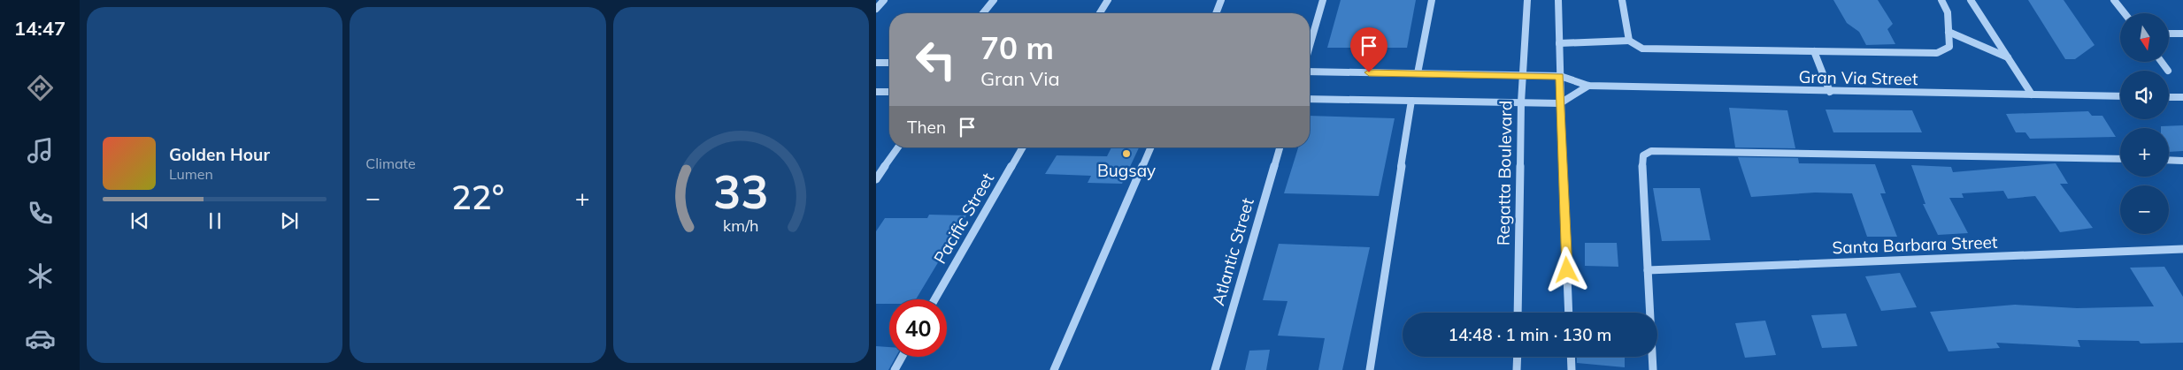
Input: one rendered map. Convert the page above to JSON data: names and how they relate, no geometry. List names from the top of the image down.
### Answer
{
  "streets": {
    "street": [
      "Gran Via Street",
      "Regatta Boulevard",
      "Pacific Street",
      "Santa Barbara Street",
      "Atlantic Street"
    ]
  },
  "places": ["Bugsay"],
  "north": "bottom",
  "page": {
    "tabs": "14:47",
    "tile": "Climate",
    "map_buttons": ["+", "−"],
    "turn": ["70 m", "Gran Via"],
    "then": "Then",
    "song": ["Golden Hour", "Lumen"],
    "heat": ["−", "22°", "+"],
    "limit": "40",
    "trip": "14:48 · 1 min · 130 m",
    "gauge": ["33", "km/h"]
  }
}
